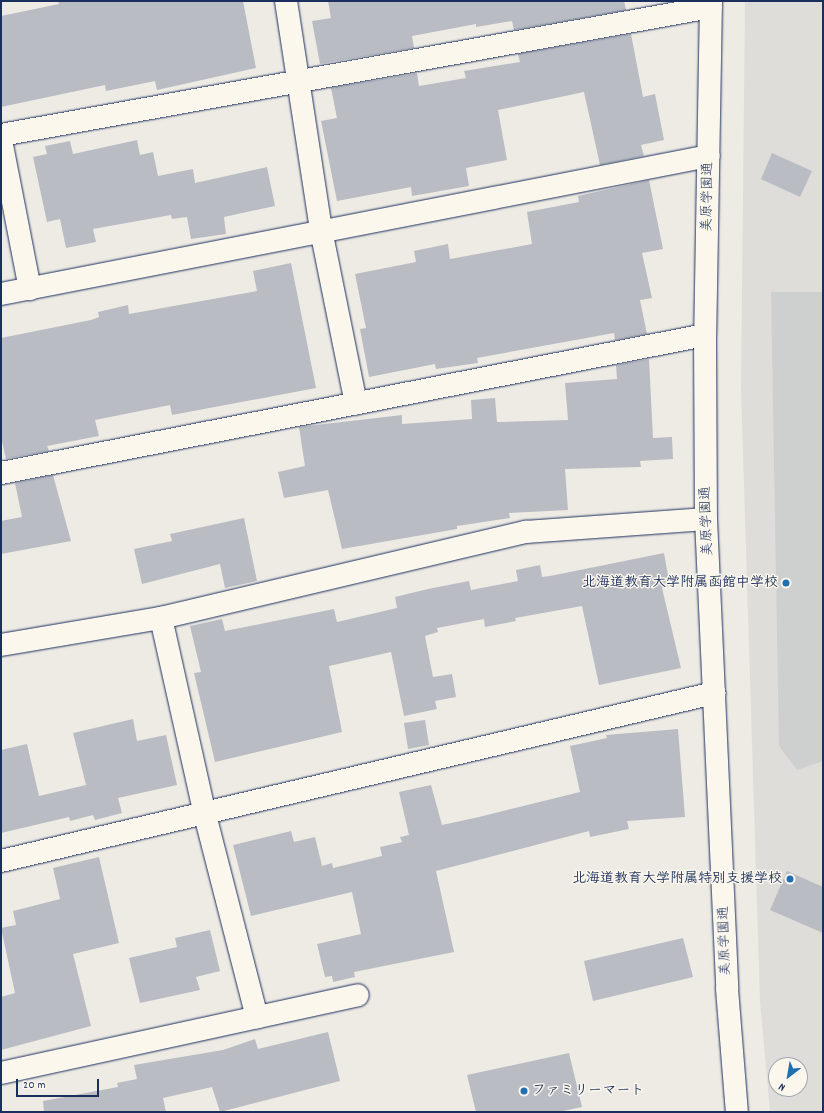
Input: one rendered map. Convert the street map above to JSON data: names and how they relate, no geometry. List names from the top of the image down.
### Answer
{
  "streets": {
    "street": ["美原学園通"]
  },
  "places": ["北海道教育大学附属函館中学校", "北海道教育大学附属特別支援学校", "ファミリーマート"],
  "scale_bar": "20 m",
  "north": "bottom left"
}
